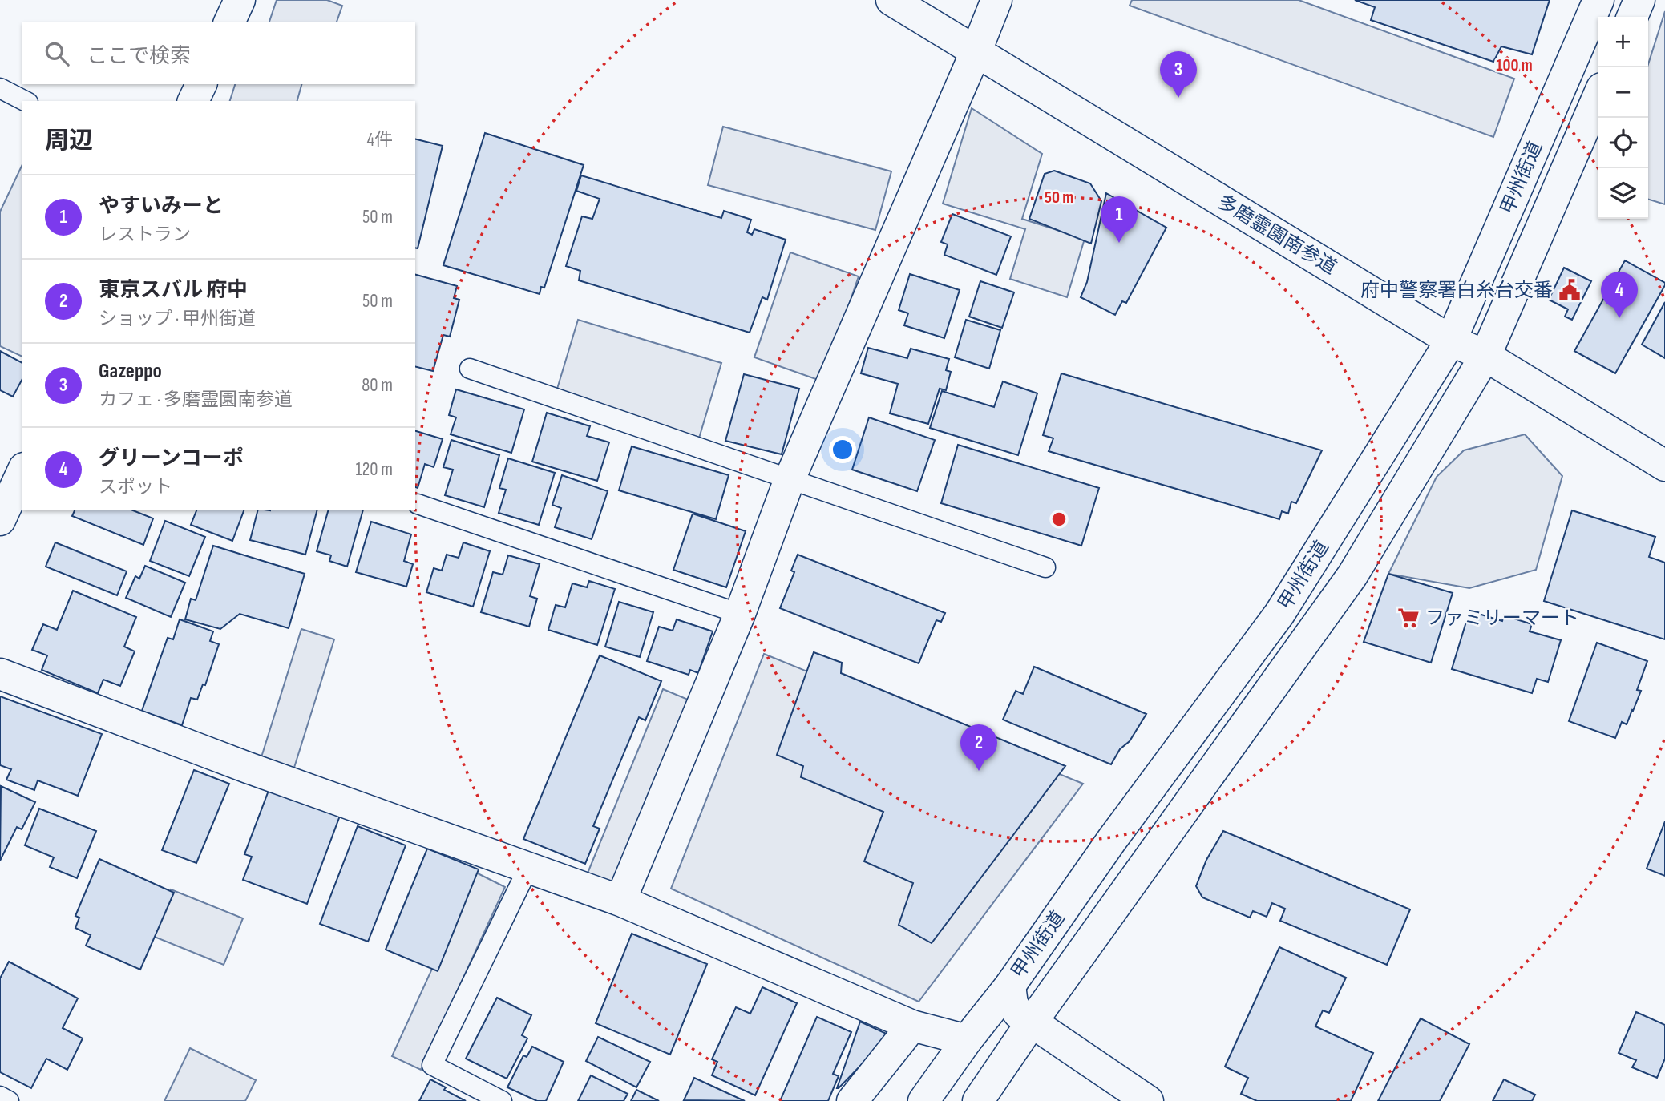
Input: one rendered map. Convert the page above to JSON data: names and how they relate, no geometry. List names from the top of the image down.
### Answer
{
  "streets": {
    "main road": ["甲州街道", "多磨霊園南参道"]
  },
  "crossings": [
    ["甲州街道", "多磨霊園南参道"]
  ],
  "places": {
    "public building": ["府中警察署白糸台交番"],
    "supermarket": ["ファミリーマート"]
  },
  "page": {
    "map_buttons": ["+", "−"],
    "search": "ここで検索",
    "pins": [
      "3",
      "1",
      "4",
      "2"
    ],
    "heading": ["周辺", "4件"],
    "list": [
      {
        "mark": "1",
        "name": "やすいみーと",
        "note": "レストラン",
        "value": "50 m"
      },
      {
        "mark": "2",
        "name": "東京スバル 府中",
        "note": "ショップ · 甲州街道",
        "value": "50 m"
      },
      {
        "mark": "3",
        "name": "Gazeppo",
        "note": "カフェ · 多磨霊園南参道",
        "value": "80 m"
      },
      {
        "mark": "4",
        "name": "グリーンコーポ",
        "note": "スポット",
        "value": "120 m"
      }
    ]
  },
  "rings": ["100 m", "50 m"]
}
